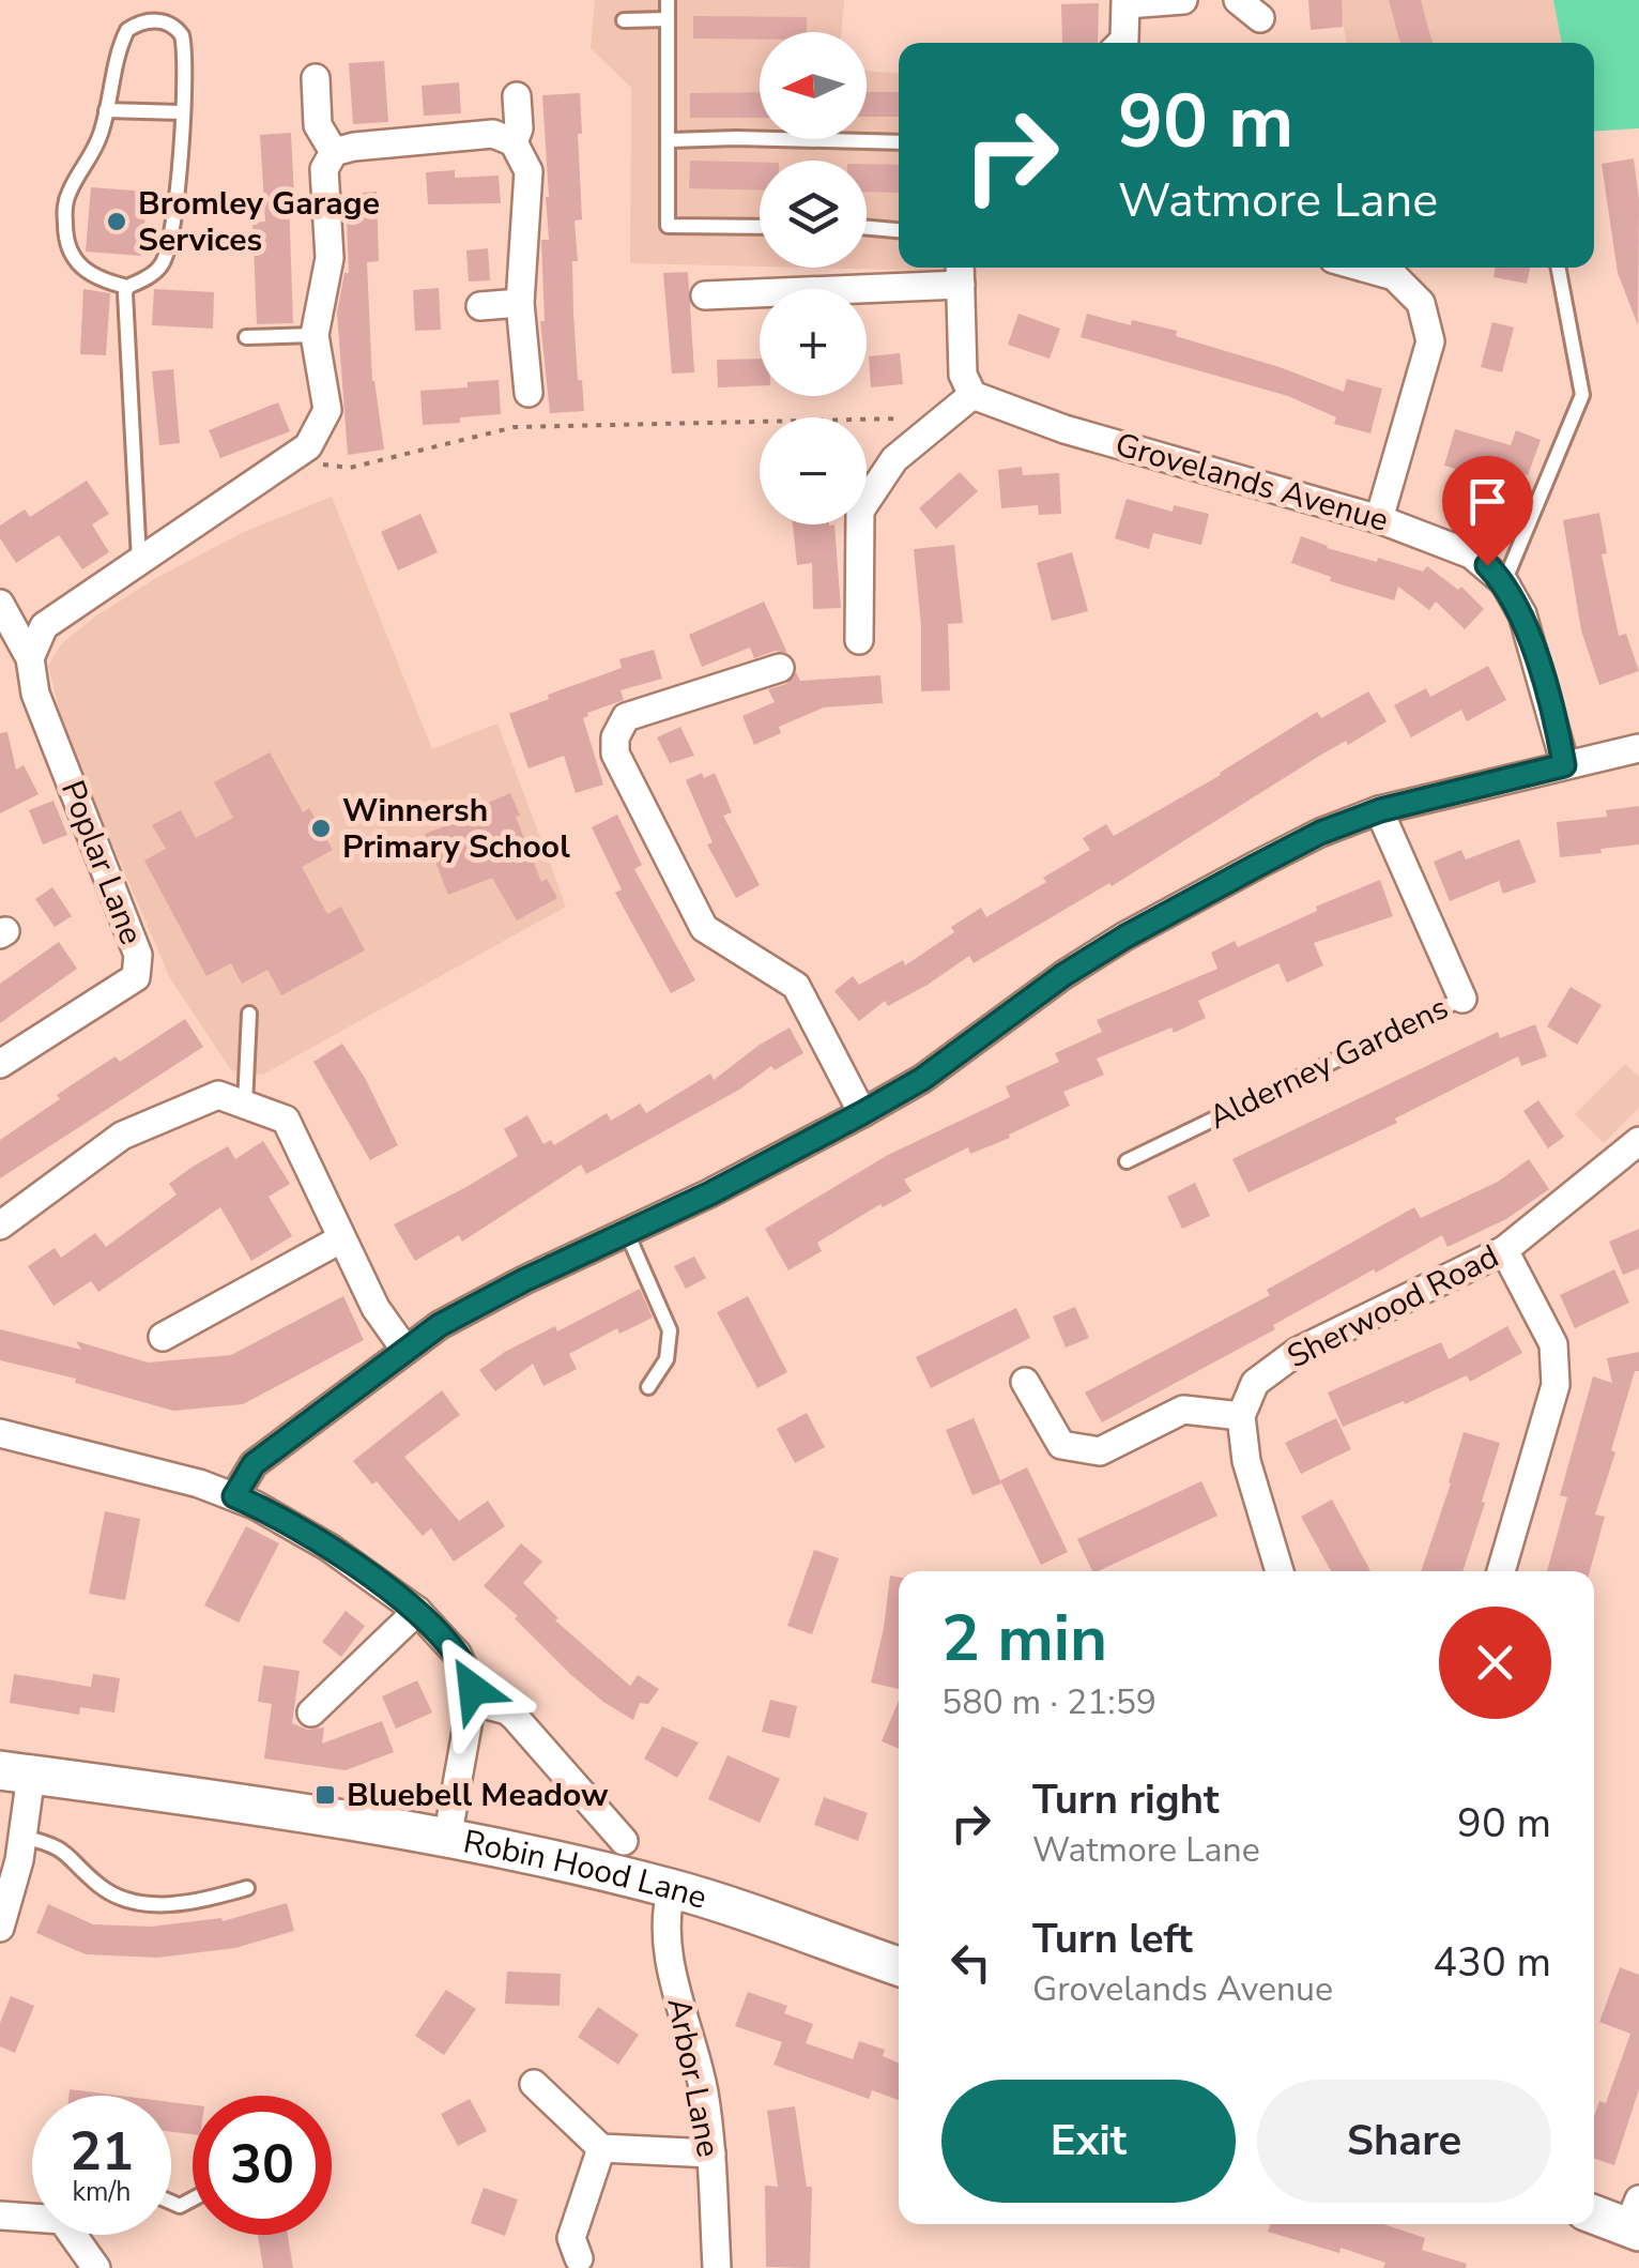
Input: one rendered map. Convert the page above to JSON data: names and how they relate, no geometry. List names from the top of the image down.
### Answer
{
  "streets": {
    "main road": ["Robin Hood Lane"],
    "street": [
      "Grovelands Avenue",
      "Poplar Lane",
      "Alderney Gardens",
      "Sherwood Road",
      "Arbor Lane"
    ]
  },
  "crossings": [
    ["Robin Hood Lane", "Arbor Lane"]
  ],
  "places": {
    "other": ["Bromley Garage Services", "Winnersh Primary School"],
    "transit": ["Bluebell Meadow"]
  },
  "north": "left",
  "page": {
    "map_buttons": ["+", "−"],
    "turn": ["90 m", "Watmore Lane"],
    "heading": ["2 min", "580 m · 21:59"],
    "list": [
      {
        "name": "Turn right",
        "note": "Watmore Lane",
        "value": "90 m"
      },
      {
        "name": "Turn left",
        "note": "Grovelands Avenue",
        "value": "430 m"
      }
    ],
    "buttons": ["Exit", "Share"],
    "speed": "21 km/h",
    "limit": "30"
  }
}
